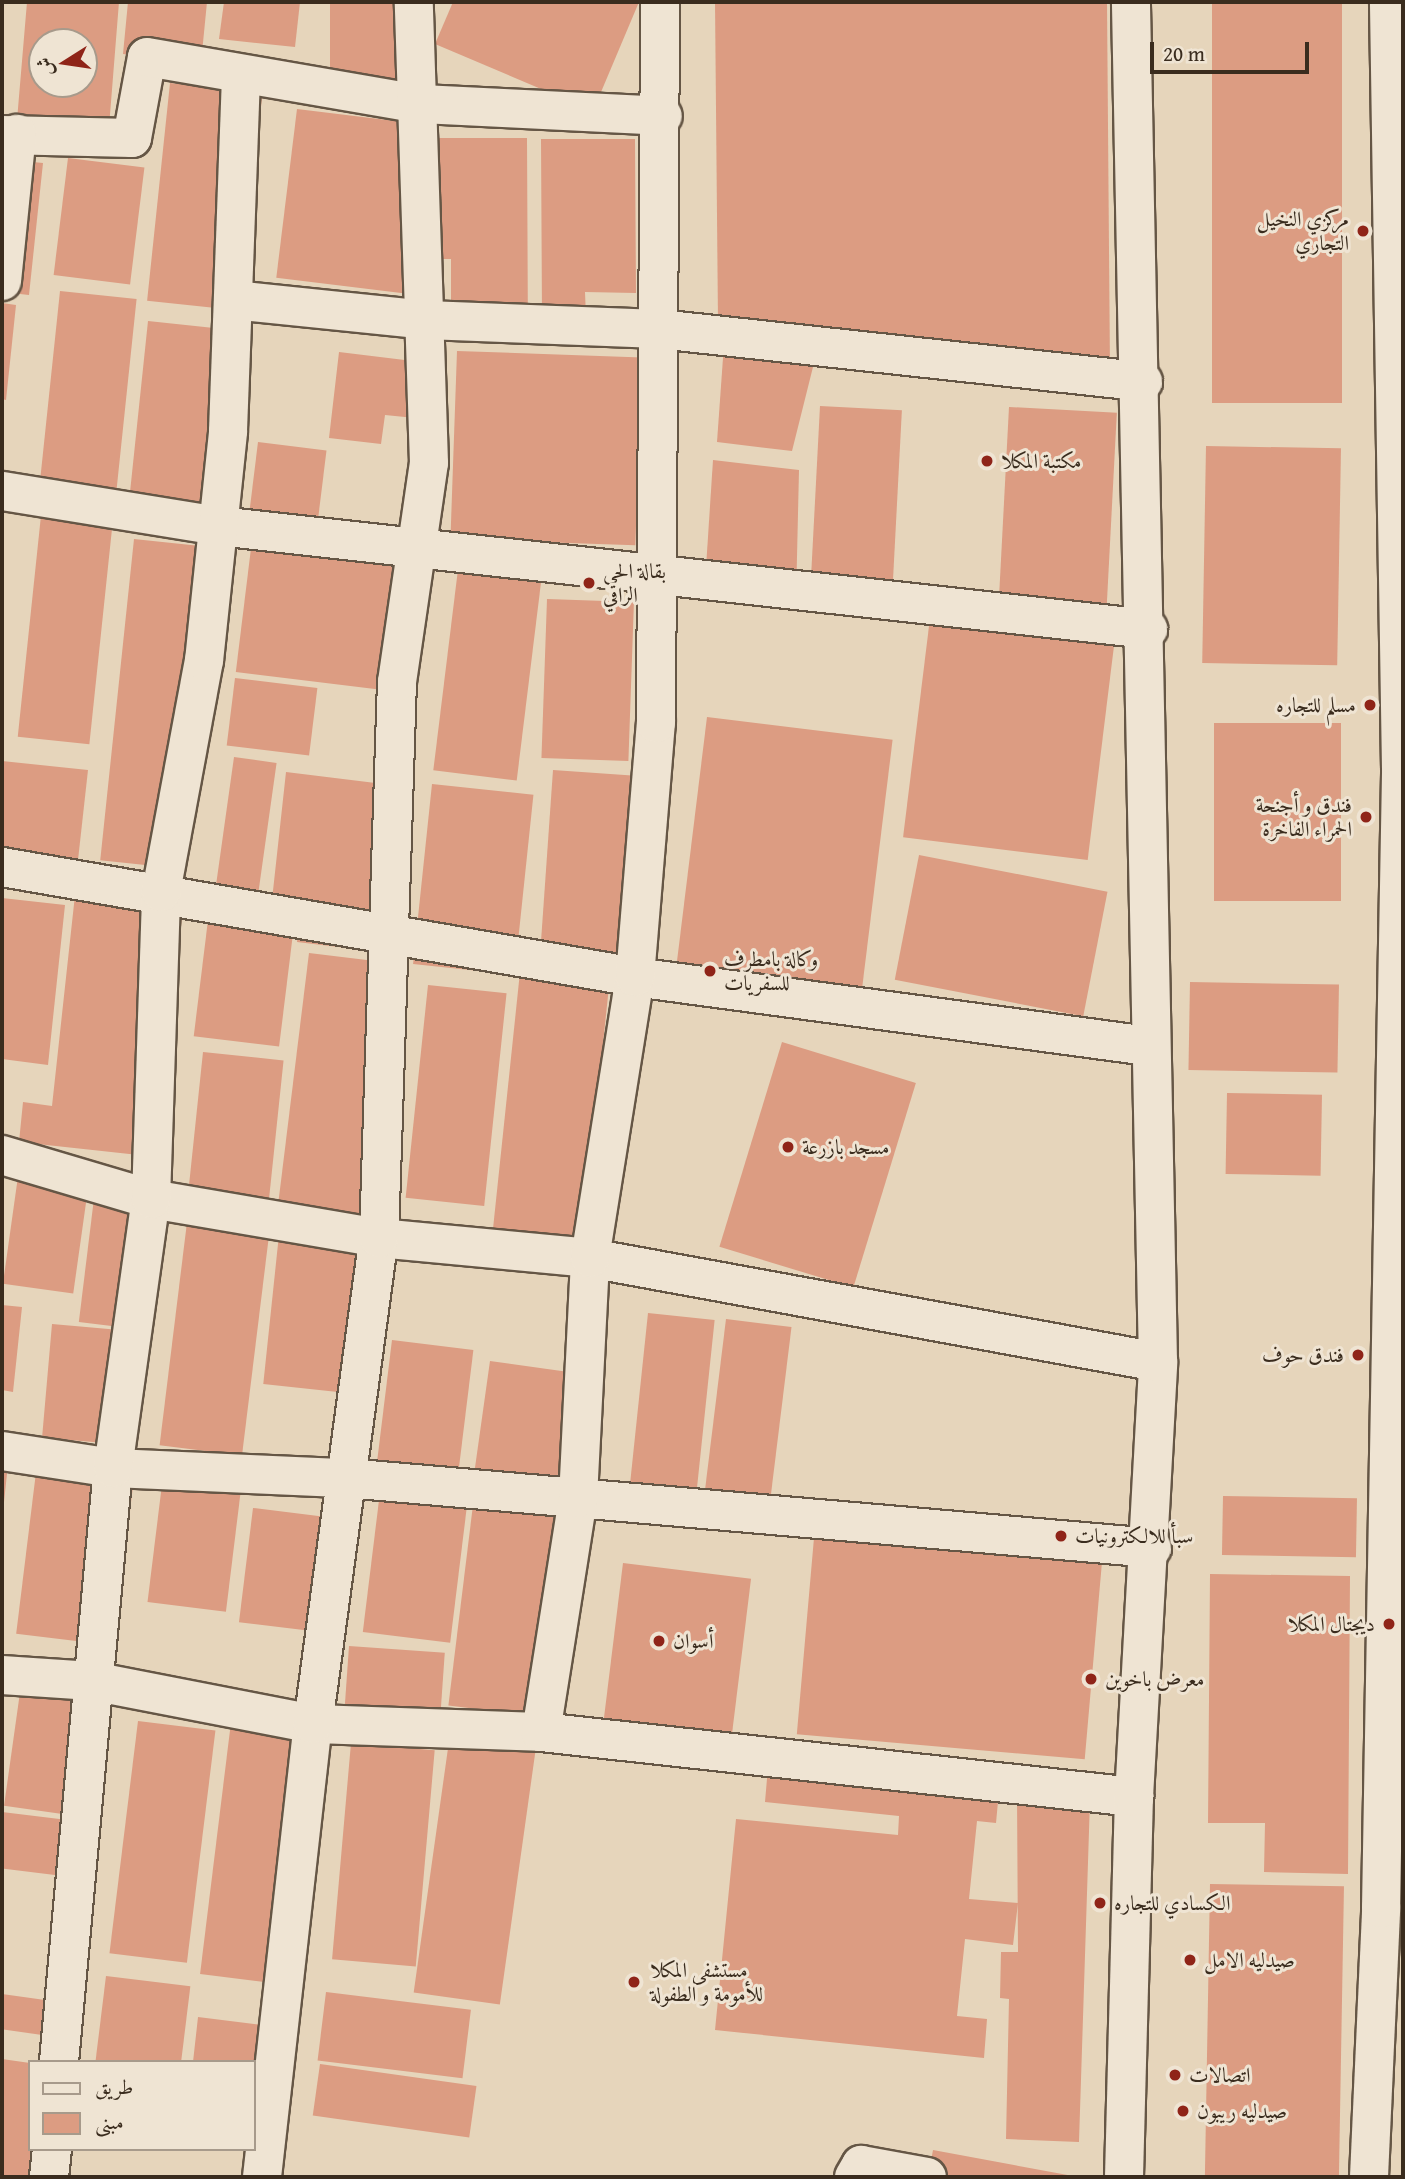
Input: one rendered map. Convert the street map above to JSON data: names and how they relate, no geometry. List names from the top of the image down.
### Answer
{
  "places": [
    "مركزي النخيل التجاري",
    "مكتبة المكلا",
    "بقالة الحي الراقي",
    "مسلم للتجاره",
    "فندق و أجنحة الحمراء الفاخرة",
    "وكالة بامطرف للسفريات",
    "مسجد بازرعة",
    "فندق حوف",
    "سبأ للالكترونيات",
    "ديجتال المكلا",
    "أسوان",
    "معرض باخوين",
    "الكسادي للتجاره",
    "صيدليه الامل",
    "مستشفى المكلا للأمومة و الطفولة",
    "اتصالات",
    "صيدليه ريبون"
  ],
  "legend": ["طريق", "مبنى"],
  "scale_bar": "20 m",
  "north": "left"
}
